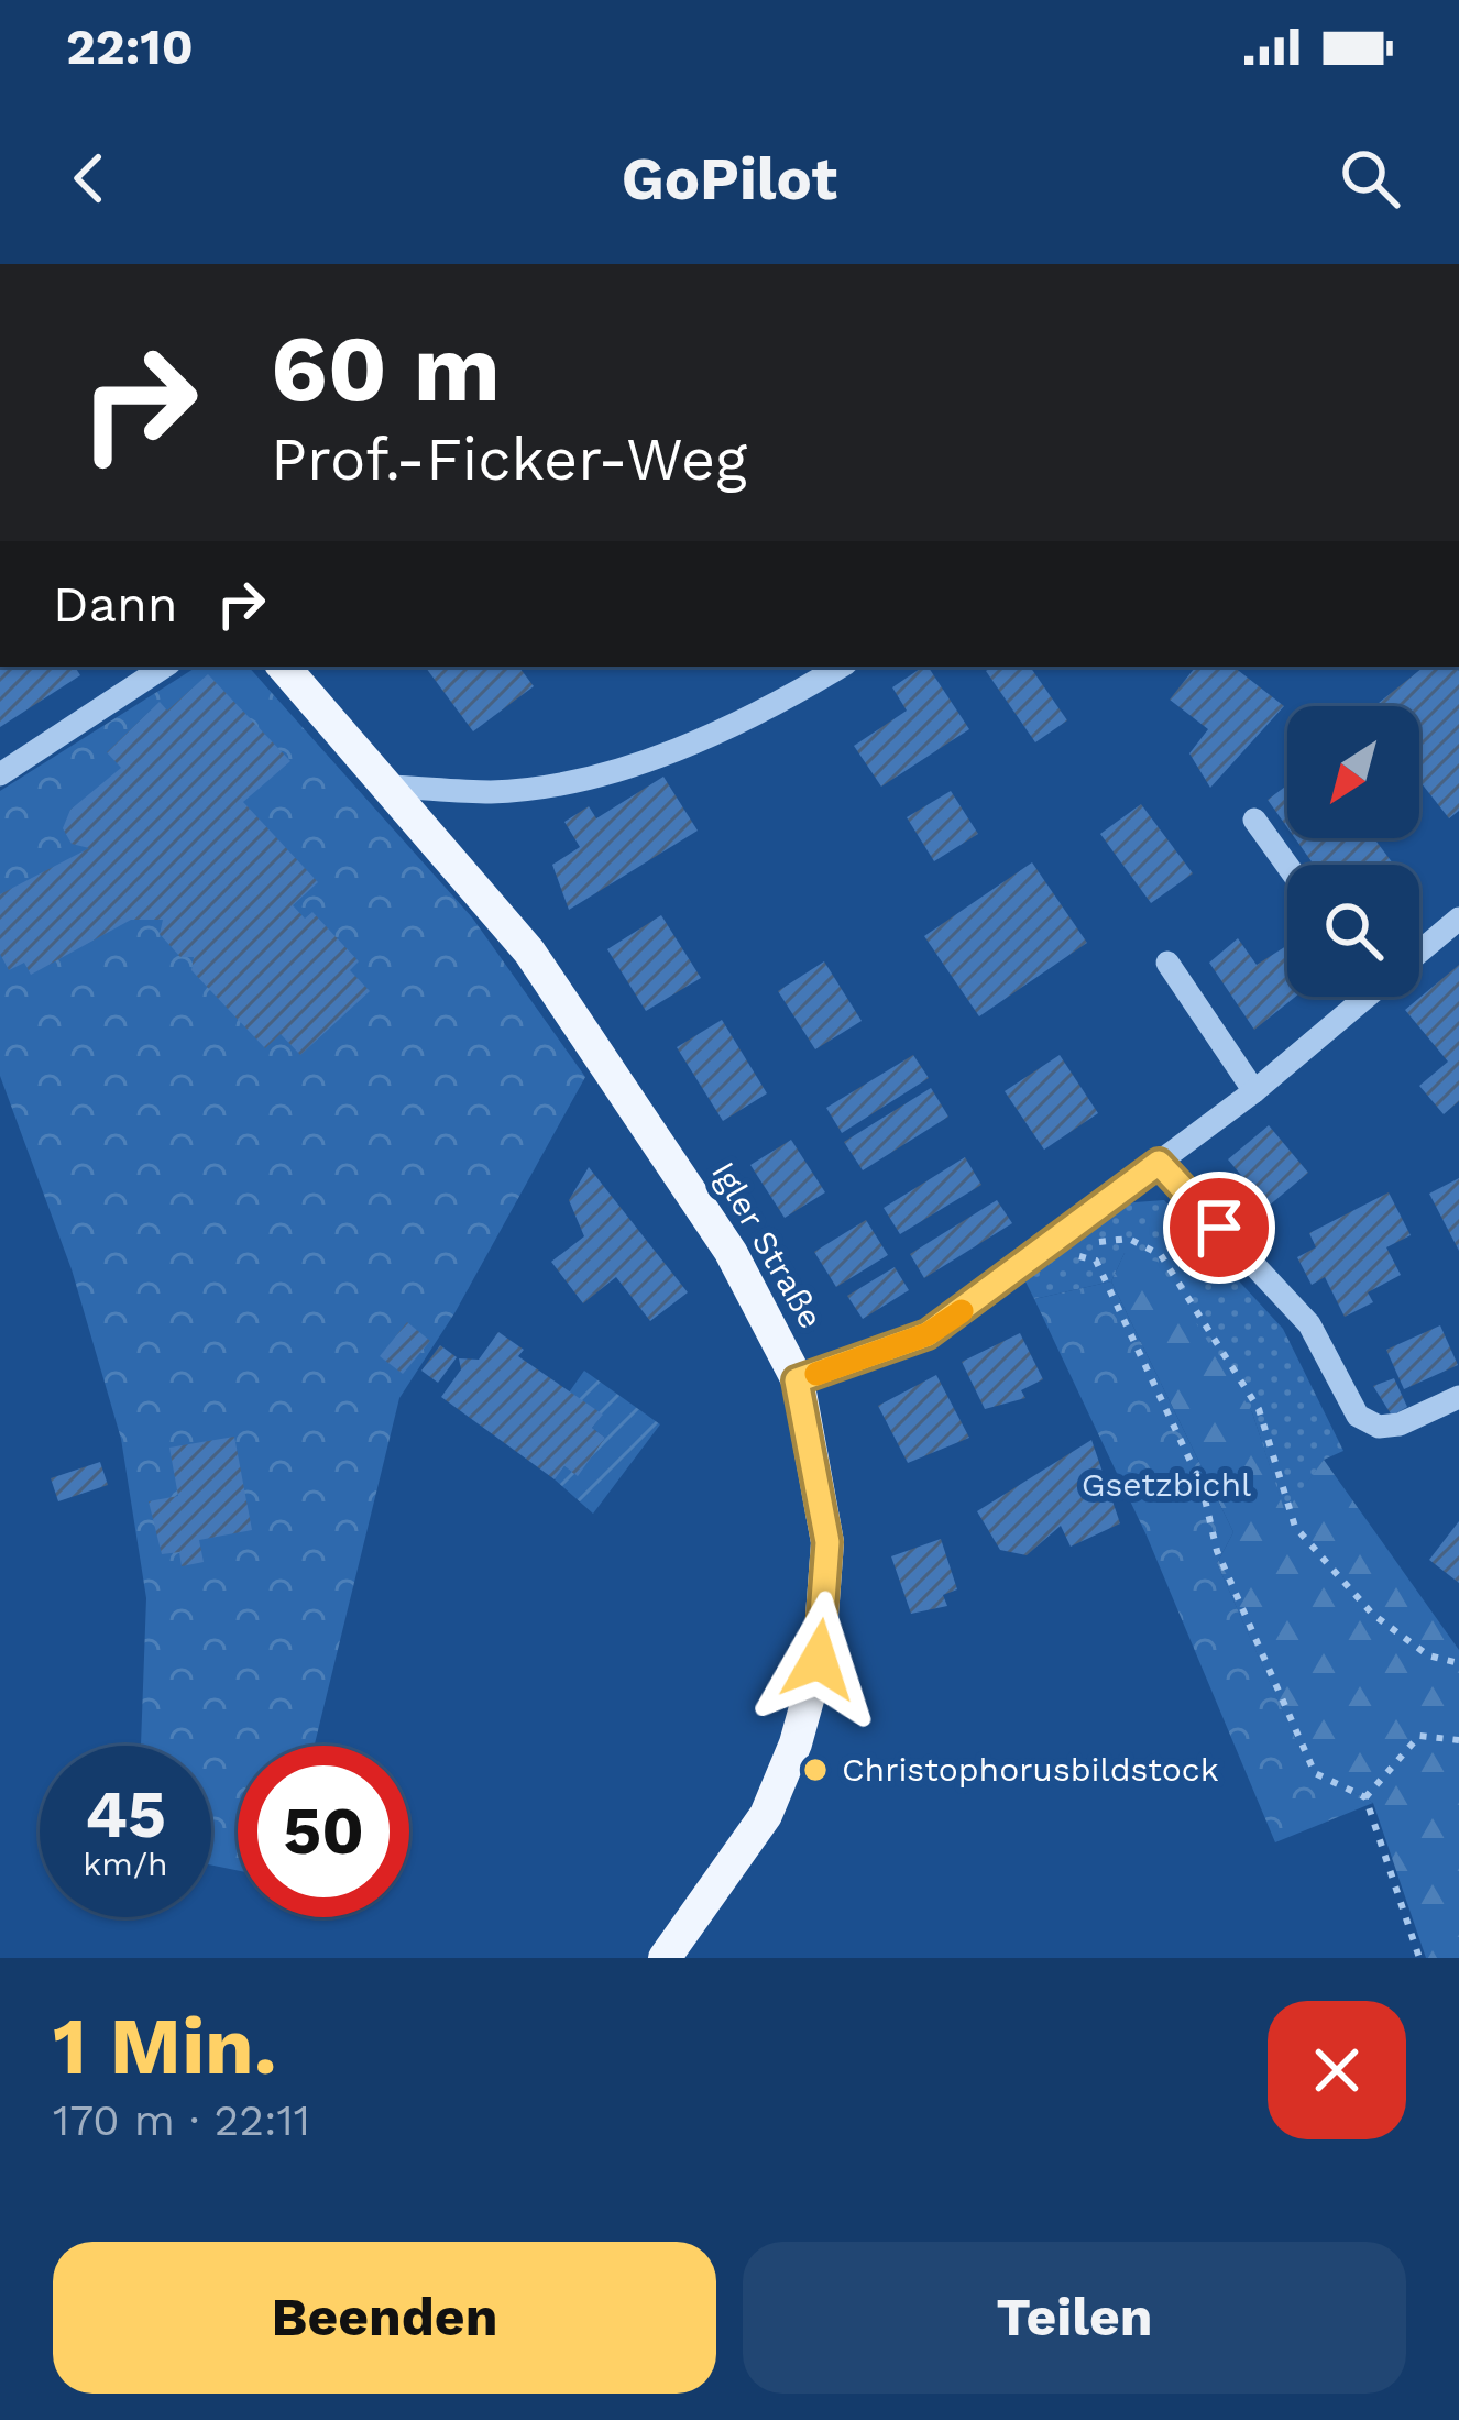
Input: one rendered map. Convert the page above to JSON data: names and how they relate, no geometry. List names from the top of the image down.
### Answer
{
  "streets": {
    "main road": ["Igler Straße"]
  },
  "parks": ["Gsetzbichl"],
  "places": ["Christophorusbildstock"],
  "north": "bottom left",
  "page": {
    "status": "22:10",
    "header": "GoPilot",
    "turn": ["60 m", "Prof.-Ficker-Weg"],
    "then": "Dann",
    "speed": "45 km/h",
    "limit": "50",
    "heading": ["1 Min.", "170 m · 22:11"],
    "buttons": ["Beenden", "Teilen"]
  }
}
